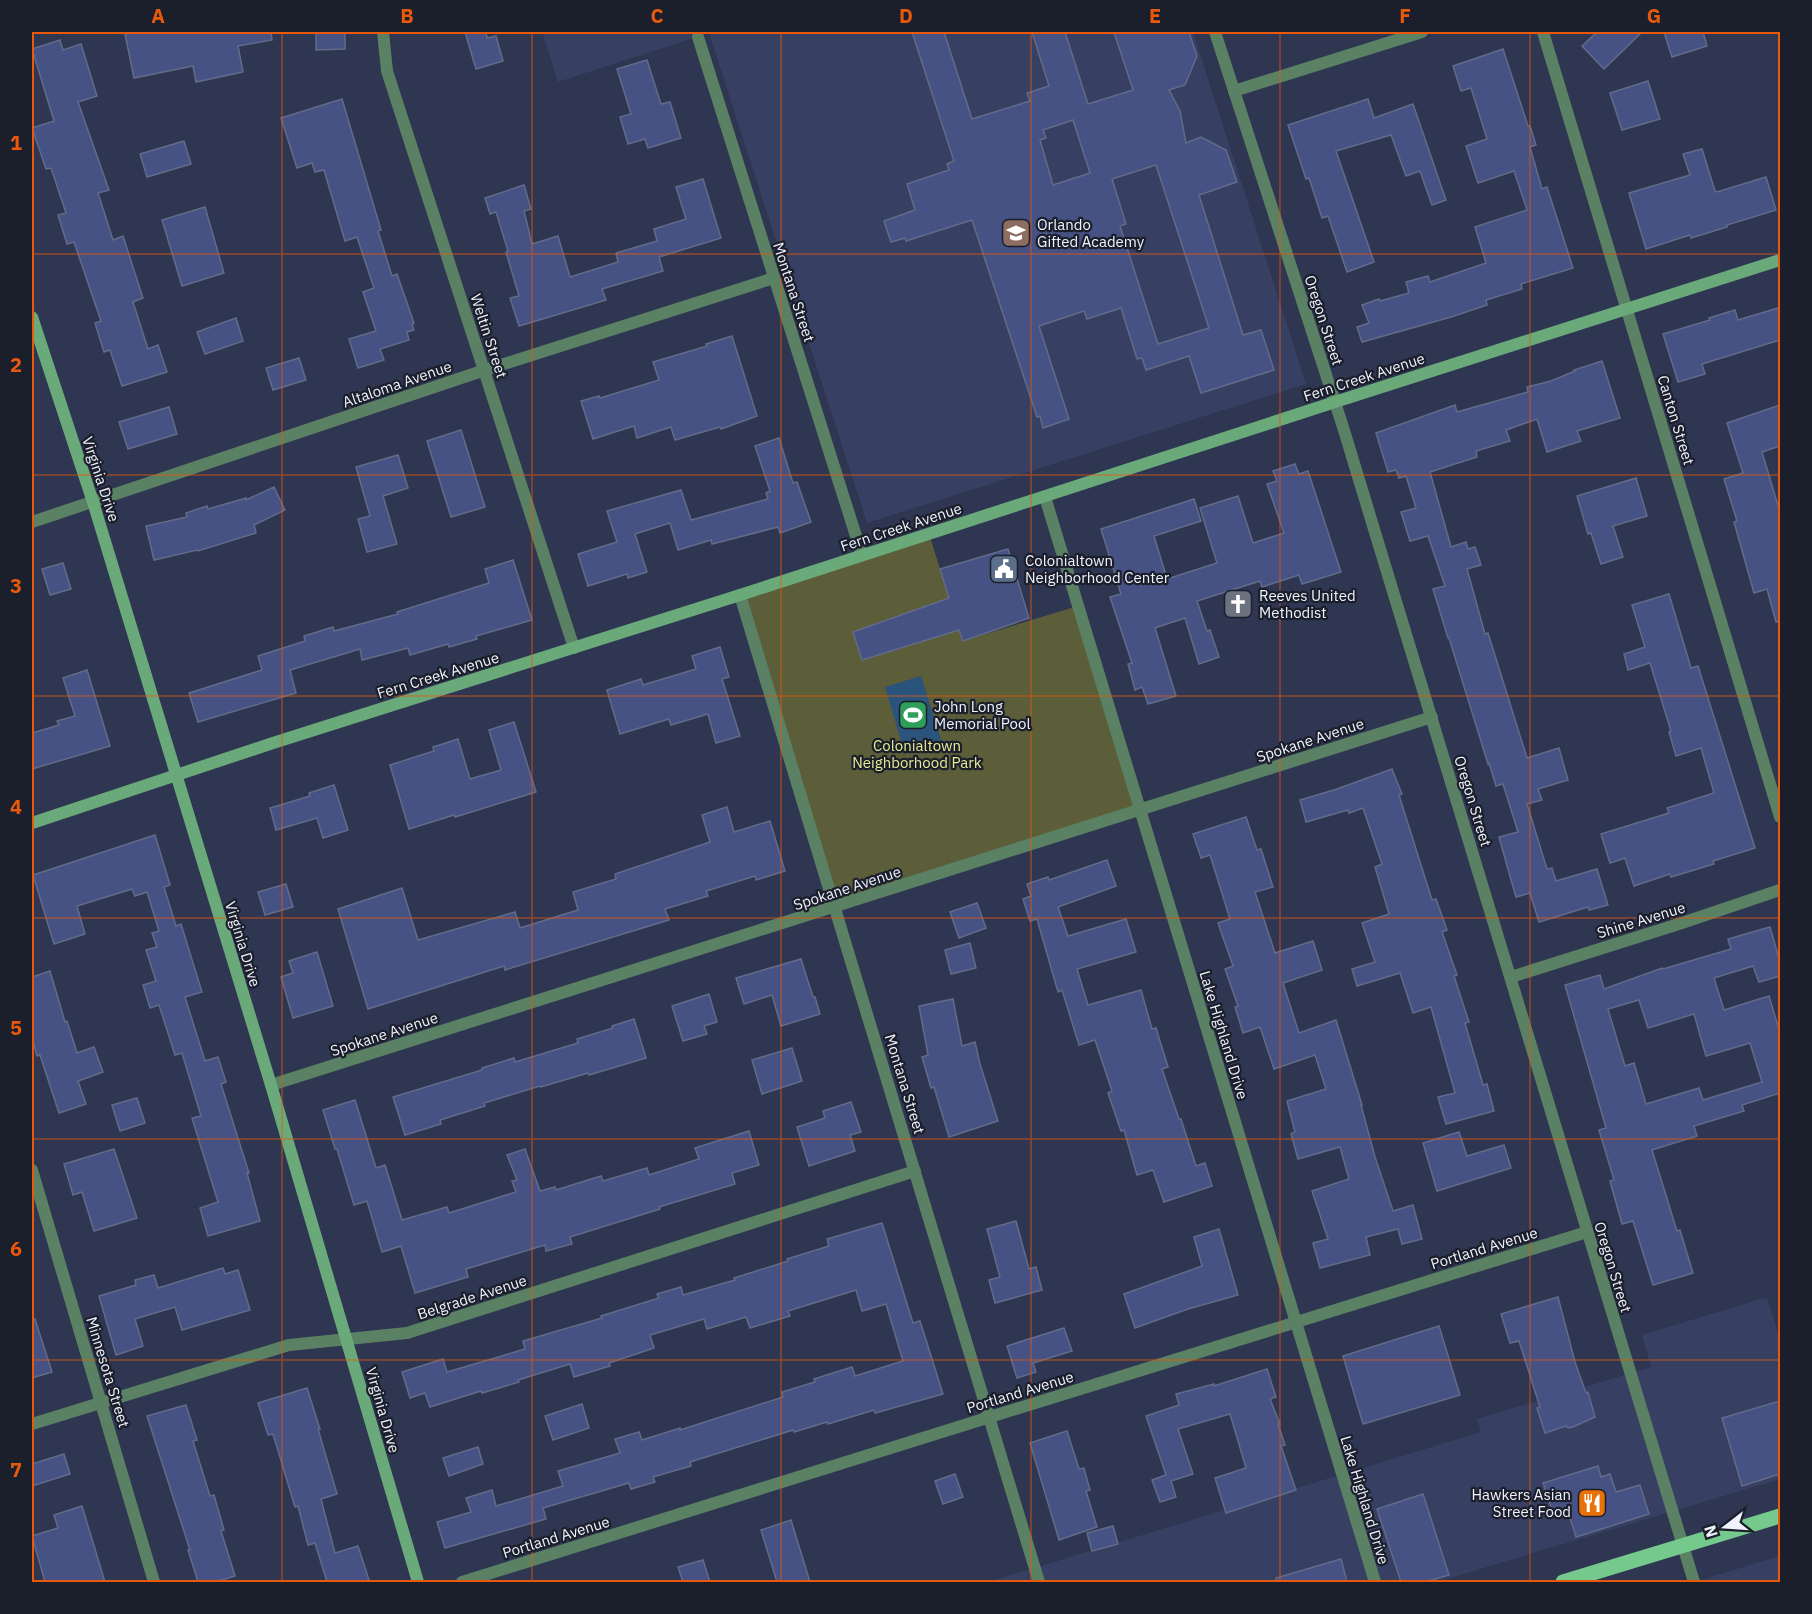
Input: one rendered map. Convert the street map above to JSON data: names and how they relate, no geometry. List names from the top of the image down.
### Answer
{
  "streets": {
    "street": [
      "Montana Street",
      "Oregon Street",
      "Weltin Street",
      "Fern Creek Avenue",
      "Altaloma Avenue",
      "Canton Street",
      "Virginia Drive",
      "Spokane Avenue",
      "Shine Avenue",
      "Lake Highland Drive",
      "Portland Avenue",
      "Belgrade Avenue",
      "Minnesota Street"
    ]
  },
  "crossings": [
    ["Montana Street", "Fern Creek Avenue"],
    ["Montana Street", "Altaloma Avenue"],
    ["Montana Street", "Spokane Avenue"],
    ["Montana Street", "Portland Avenue"],
    ["Montana Street", "Belgrade Avenue"],
    ["Oregon Street", "Fern Creek Avenue"],
    ["Oregon Street", "Spokane Avenue"],
    ["Oregon Street", "Shine Avenue"],
    ["Oregon Street", "Portland Avenue"],
    ["Weltin Street", "Fern Creek Avenue"],
    ["Weltin Street", "Altaloma Avenue"],
    ["Fern Creek Avenue", "Canton Street"],
    ["Fern Creek Avenue", "Virginia Drive"],
    ["Fern Creek Avenue", "Lake Highland Drive"],
    ["Altaloma Avenue", "Virginia Drive"],
    ["Virginia Drive", "Spokane Avenue"],
    ["Virginia Drive", "Belgrade Avenue"],
    ["Spokane Avenue", "Lake Highland Drive"],
    ["Lake Highland Drive", "Portland Avenue"],
    ["Belgrade Avenue", "Minnesota Street"]
  ],
  "parks": ["Colonialtown Neighborhood Park"],
  "places": {
    "school or university": ["Orlando Gifted Academy"],
    "public building": ["Colonialtown Neighborhood Center"],
    "church": ["Reeves United Methodist"],
    "sports": ["John Long Memorial Pool"],
    "restaurant": ["Hawkers Asian Street Food"]
  },
  "north": "left",
  "grid": {
    "columns": [
      "A",
      "B",
      "C",
      "D",
      "E",
      "F",
      "G"
    ],
    "rows": [
      "1",
      "2",
      "3",
      "4",
      "5",
      "6",
      "7"
    ]
  }
}
